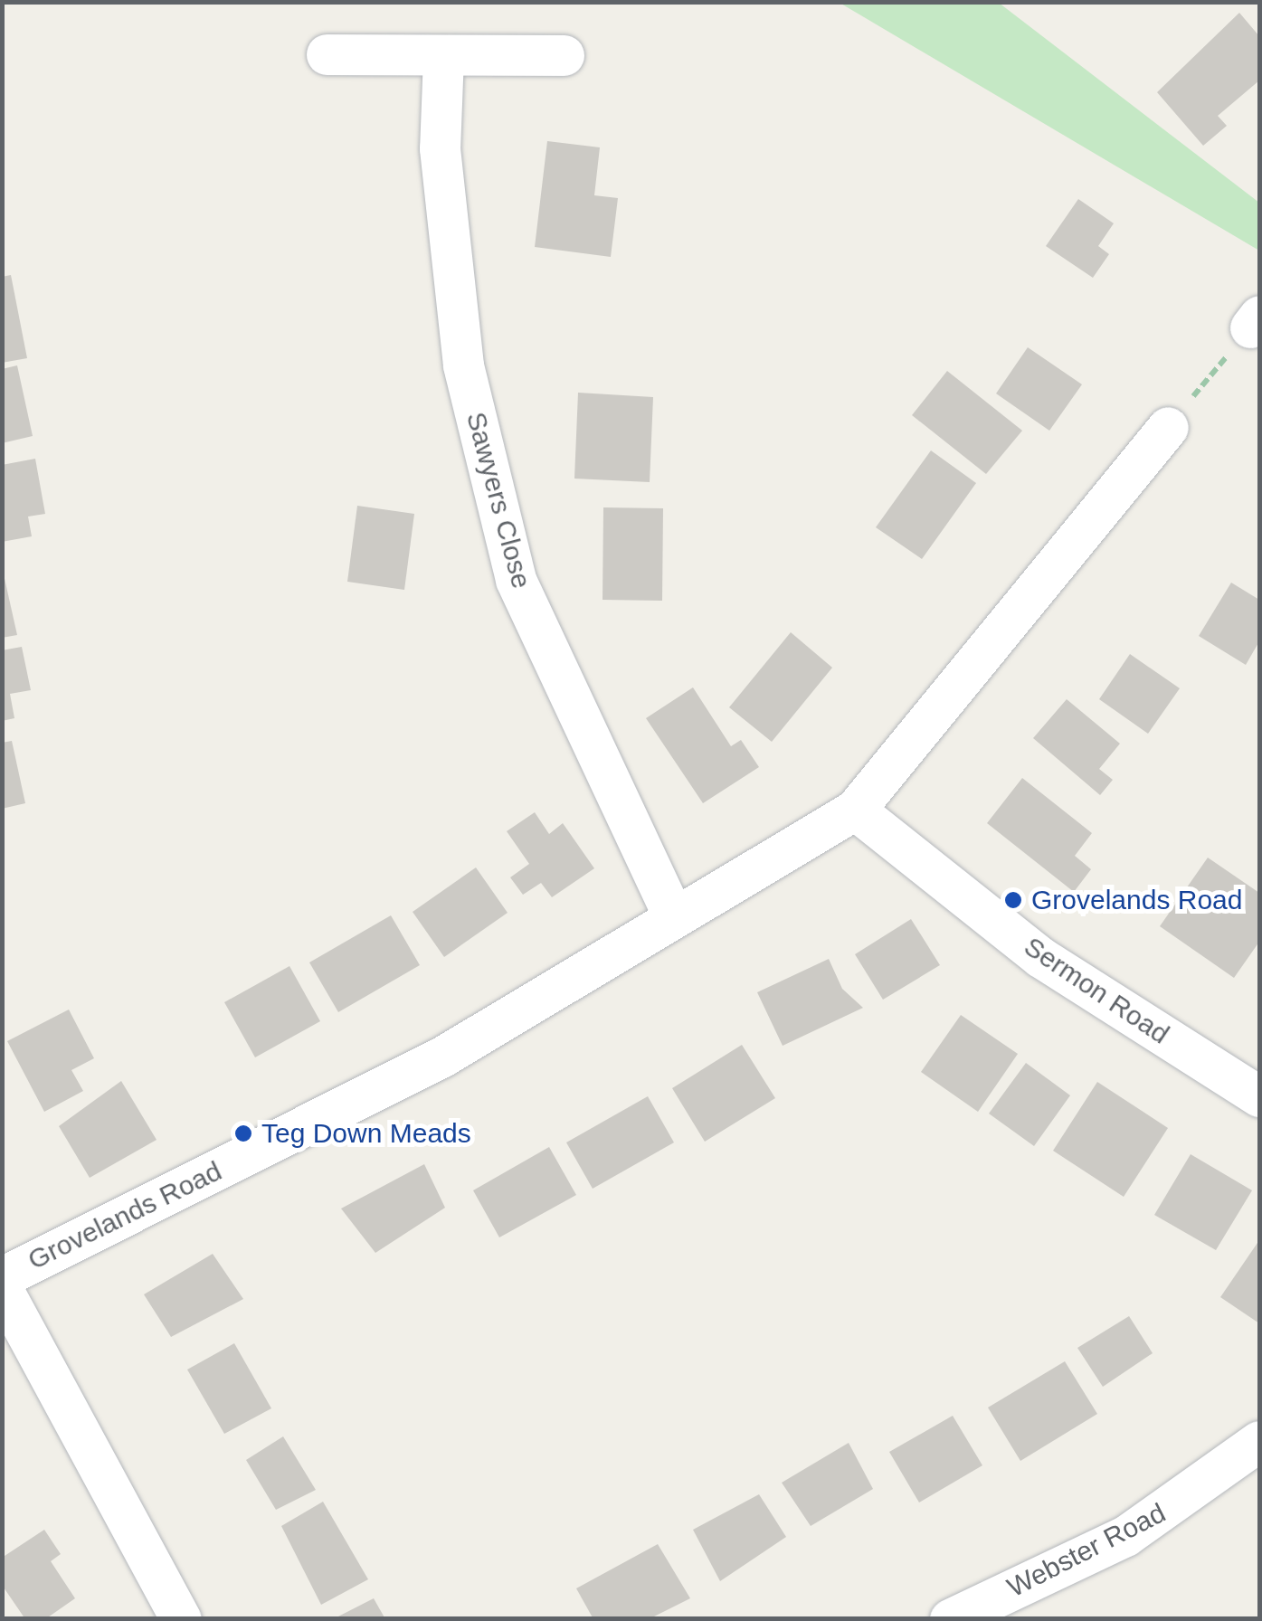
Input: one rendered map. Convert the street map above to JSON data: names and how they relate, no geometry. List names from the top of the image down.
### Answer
{
  "streets": {
    "street": [
      "Sawyers Close",
      "Sermon Road",
      "Grovelands Road",
      "Webster Road"
    ]
  },
  "crossings": [
    ["Sawyers Close", "Grovelands Road"],
    ["Sermon Road", "Grovelands Road"]
  ],
  "places": ["Grovelands Road", "Teg Down Meads"]
}
